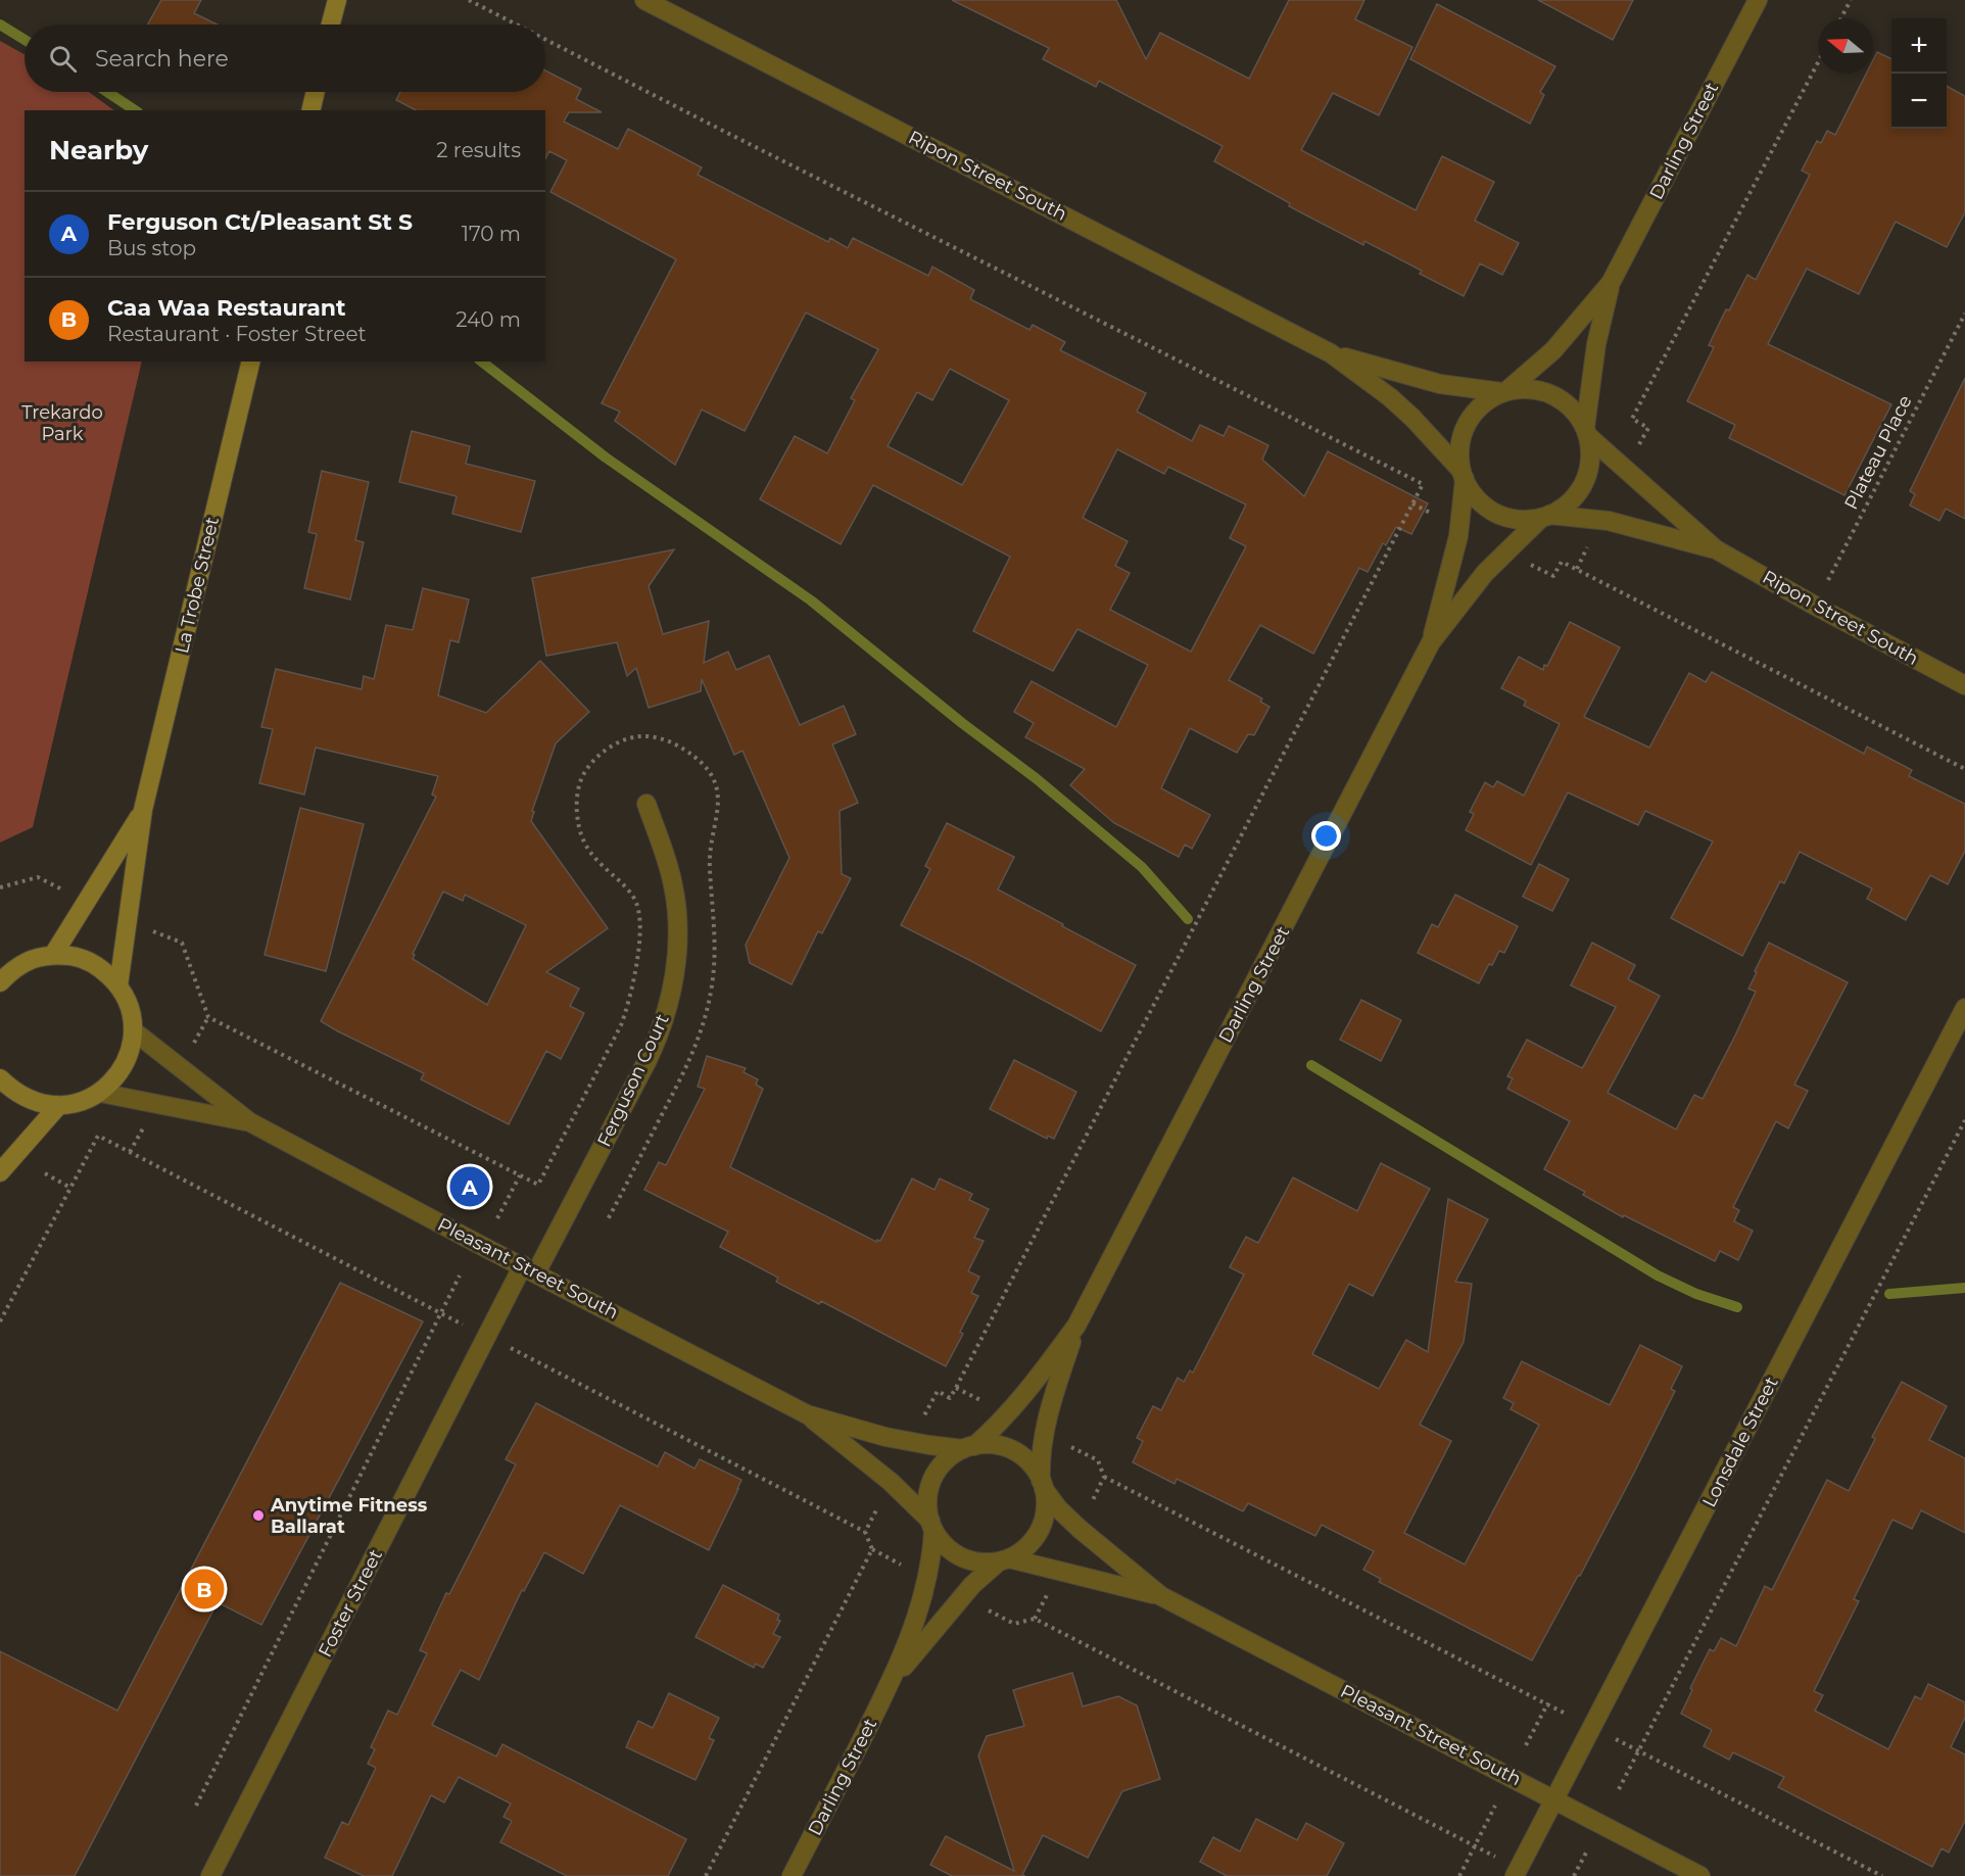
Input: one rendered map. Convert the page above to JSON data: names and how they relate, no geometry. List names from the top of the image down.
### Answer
{
  "streets": {
    "main road": ["La Trobe Street"],
    "street": [
      "Darling Street",
      "Ripon Street South",
      "Ferguson Court",
      "Pleasant Street South",
      "Lonsdale Street",
      "Foster Street"
    ],
    "path": ["Plateau Place"]
  },
  "crossings": [
    ["Darling Street", "Ripon Street South"],
    ["Darling Street", "Pleasant Street South"],
    ["Ripon Street South", "Plateau Place"],
    ["Ferguson Court", "Pleasant Street South"],
    ["Ferguson Court", "Foster Street"],
    ["Pleasant Street South", "Lonsdale Street"],
    ["Pleasant Street South", "Foster Street"]
  ],
  "parks": ["Trekardo Park"],
  "places": ["Anytime Fitness Ballarat"],
  "north": "left",
  "page": {
    "map_buttons": ["+", "−"],
    "search": "Search here",
    "heading": ["Nearby", "2 results"],
    "list": [
      {
        "mark": "A",
        "name": "Ferguson Ct/Pleasant St S",
        "note": "Bus stop",
        "value": "170 m"
      },
      {
        "mark": "B",
        "name": "Caa Waa Restaurant",
        "note": "Restaurant · Foster Street",
        "value": "240 m"
      }
    ],
    "pins": ["A", "B"]
  }
}
